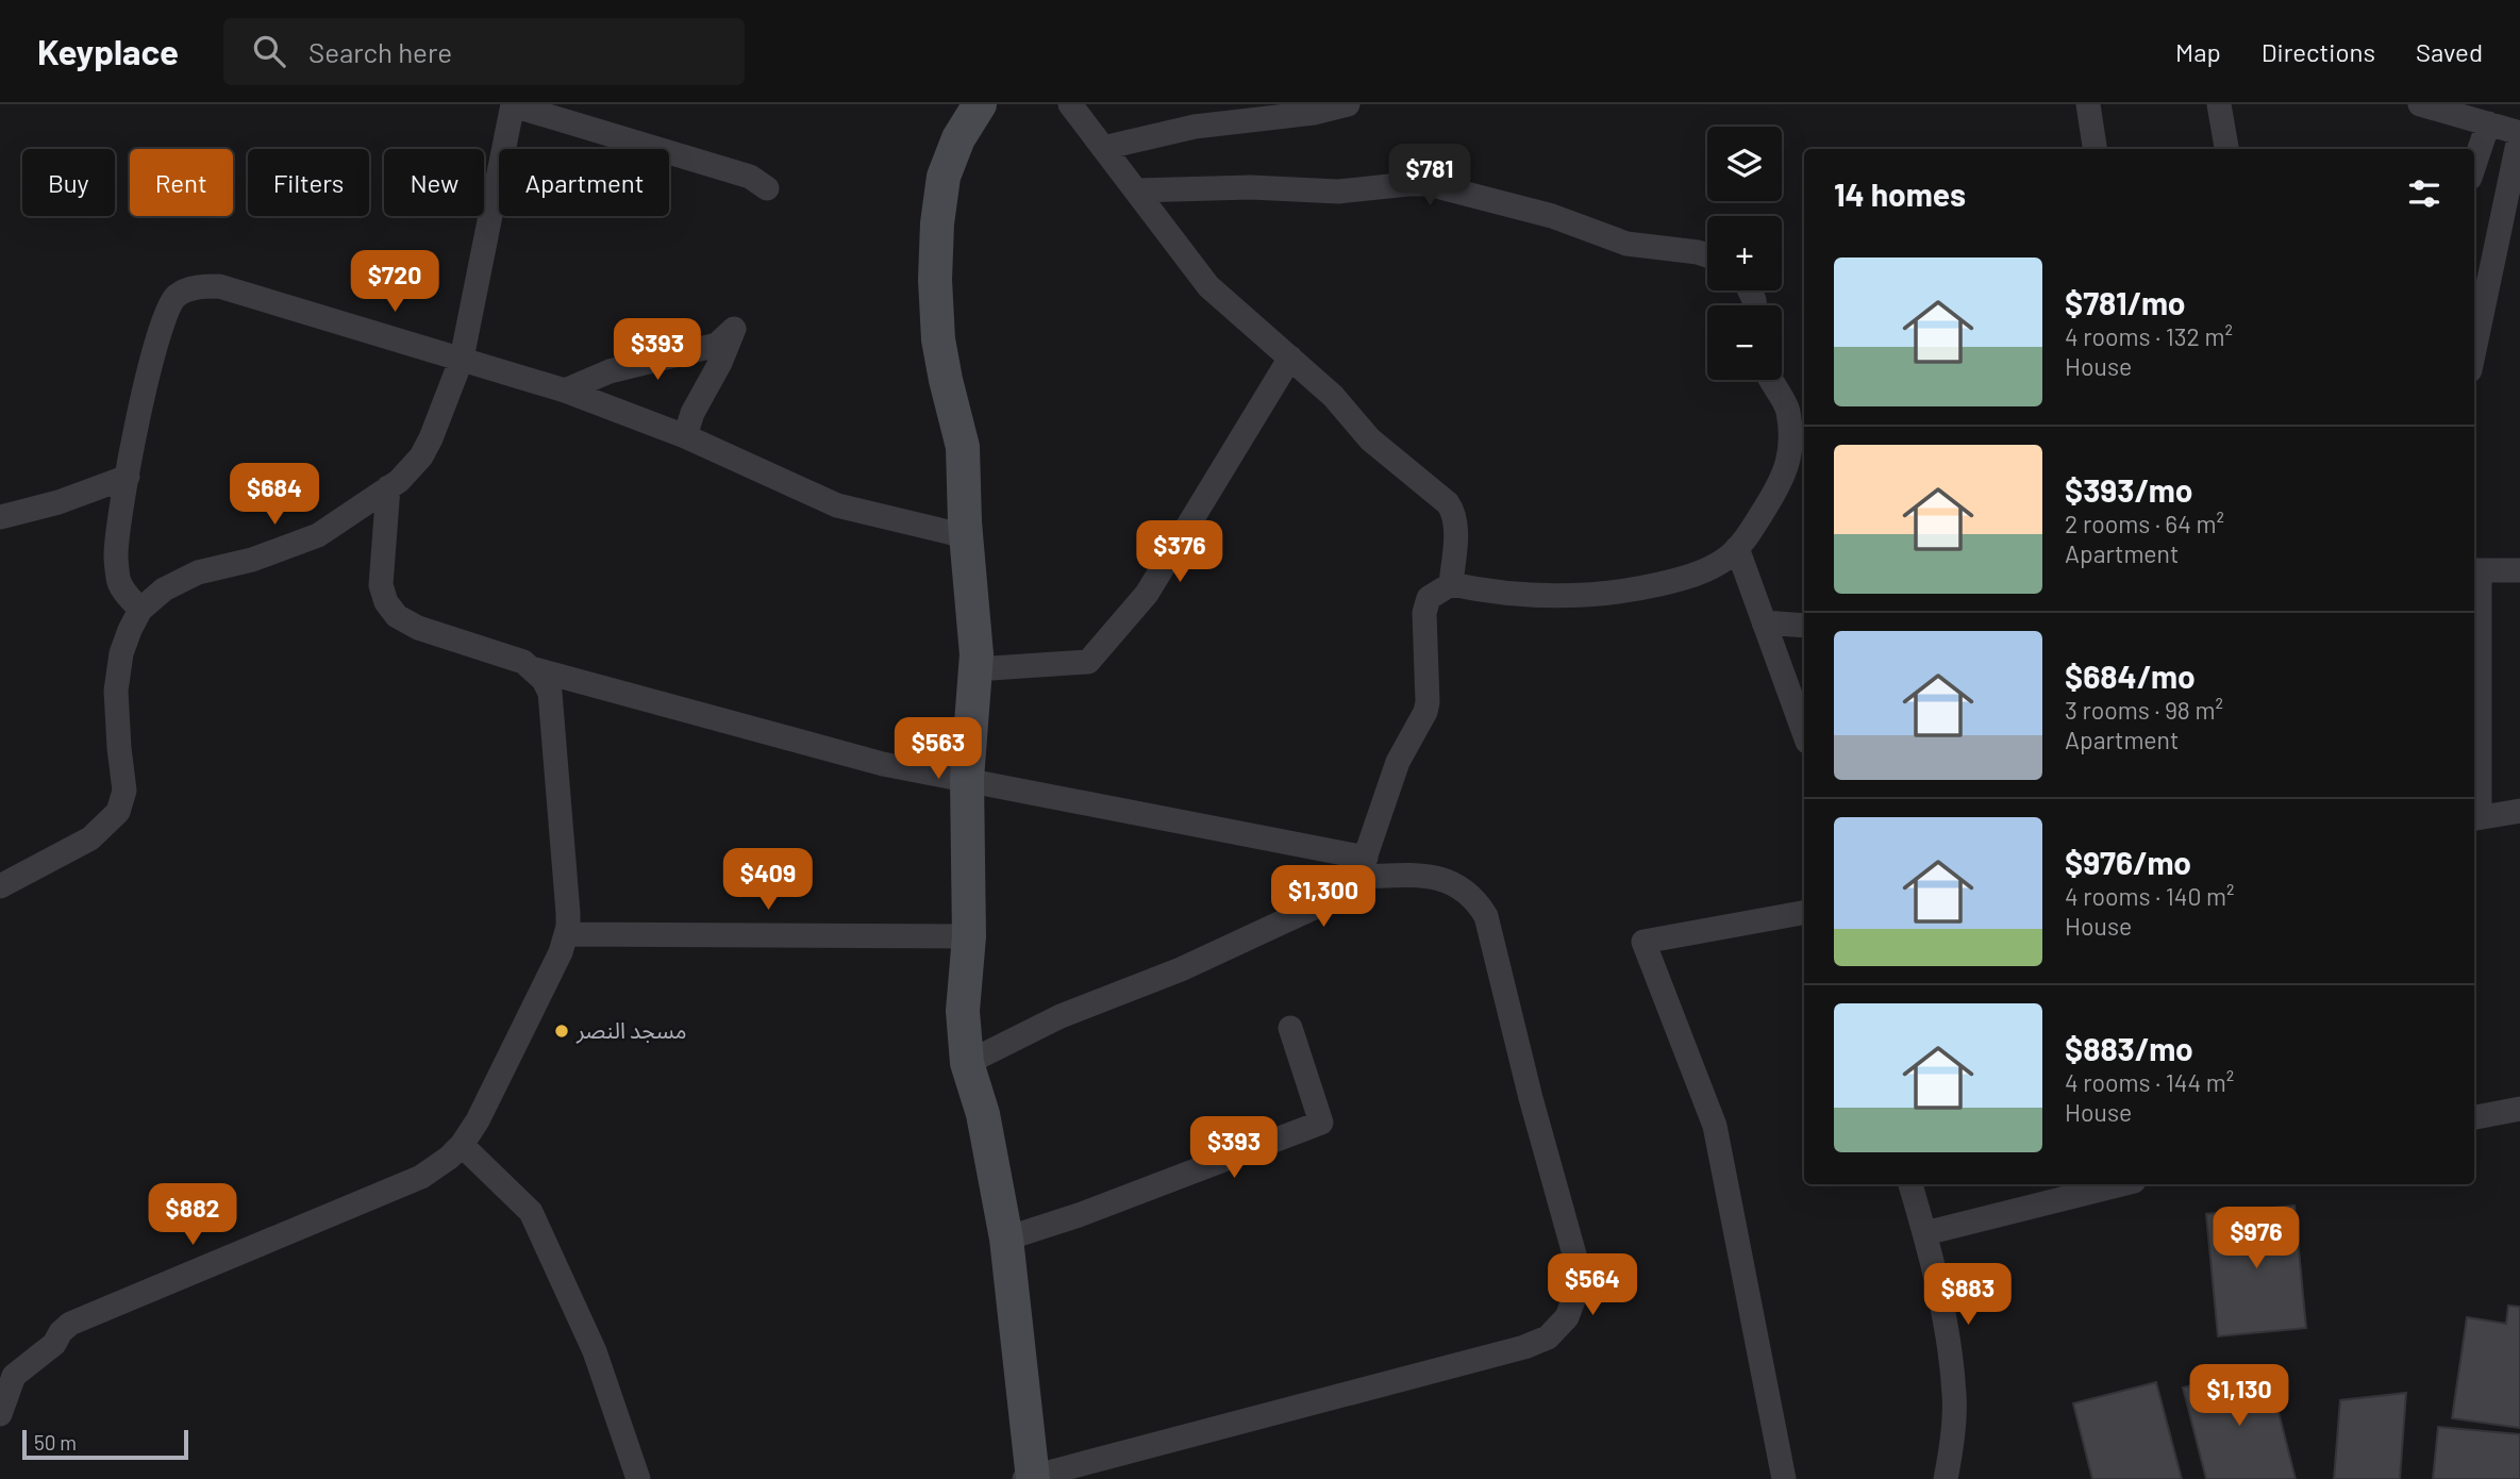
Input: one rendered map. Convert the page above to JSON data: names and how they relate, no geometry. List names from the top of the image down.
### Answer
{
  "places": ["مسجد النصر"],
  "scale_bar": "50 m",
  "page": {
    "header": "Keyplace",
    "search": "Search here",
    "nav": ["Map", "Directions", "Saved"],
    "map_buttons": ["+", "−"],
    "price": [
      "$781",
      "$720",
      "$393",
      "$684",
      "$376",
      "$563",
      "$409",
      "$1,300",
      "$393",
      "$882",
      "$976",
      "$564",
      "$883",
      "$1,130"
    ],
    "chip": [
      "Buy",
      "Rent",
      "Filters",
      "New",
      "Apartment"
    ],
    "heading": "14 homes",
    "list": [
      {
        "name": "$781/mo",
        "note": "4 rooms · 132 m² · House"
      },
      {
        "name": "$393/mo",
        "note": "2 rooms · 64 m² · Apartment"
      },
      {
        "name": "$684/mo",
        "note": "3 rooms · 98 m² · Apartment"
      },
      {
        "name": "$976/mo",
        "note": "4 rooms · 140 m² · House"
      },
      {
        "name": "$883/mo",
        "note": "4 rooms · 144 m² · House"
      }
    ],
    "scale": "50 m"
  }
}
